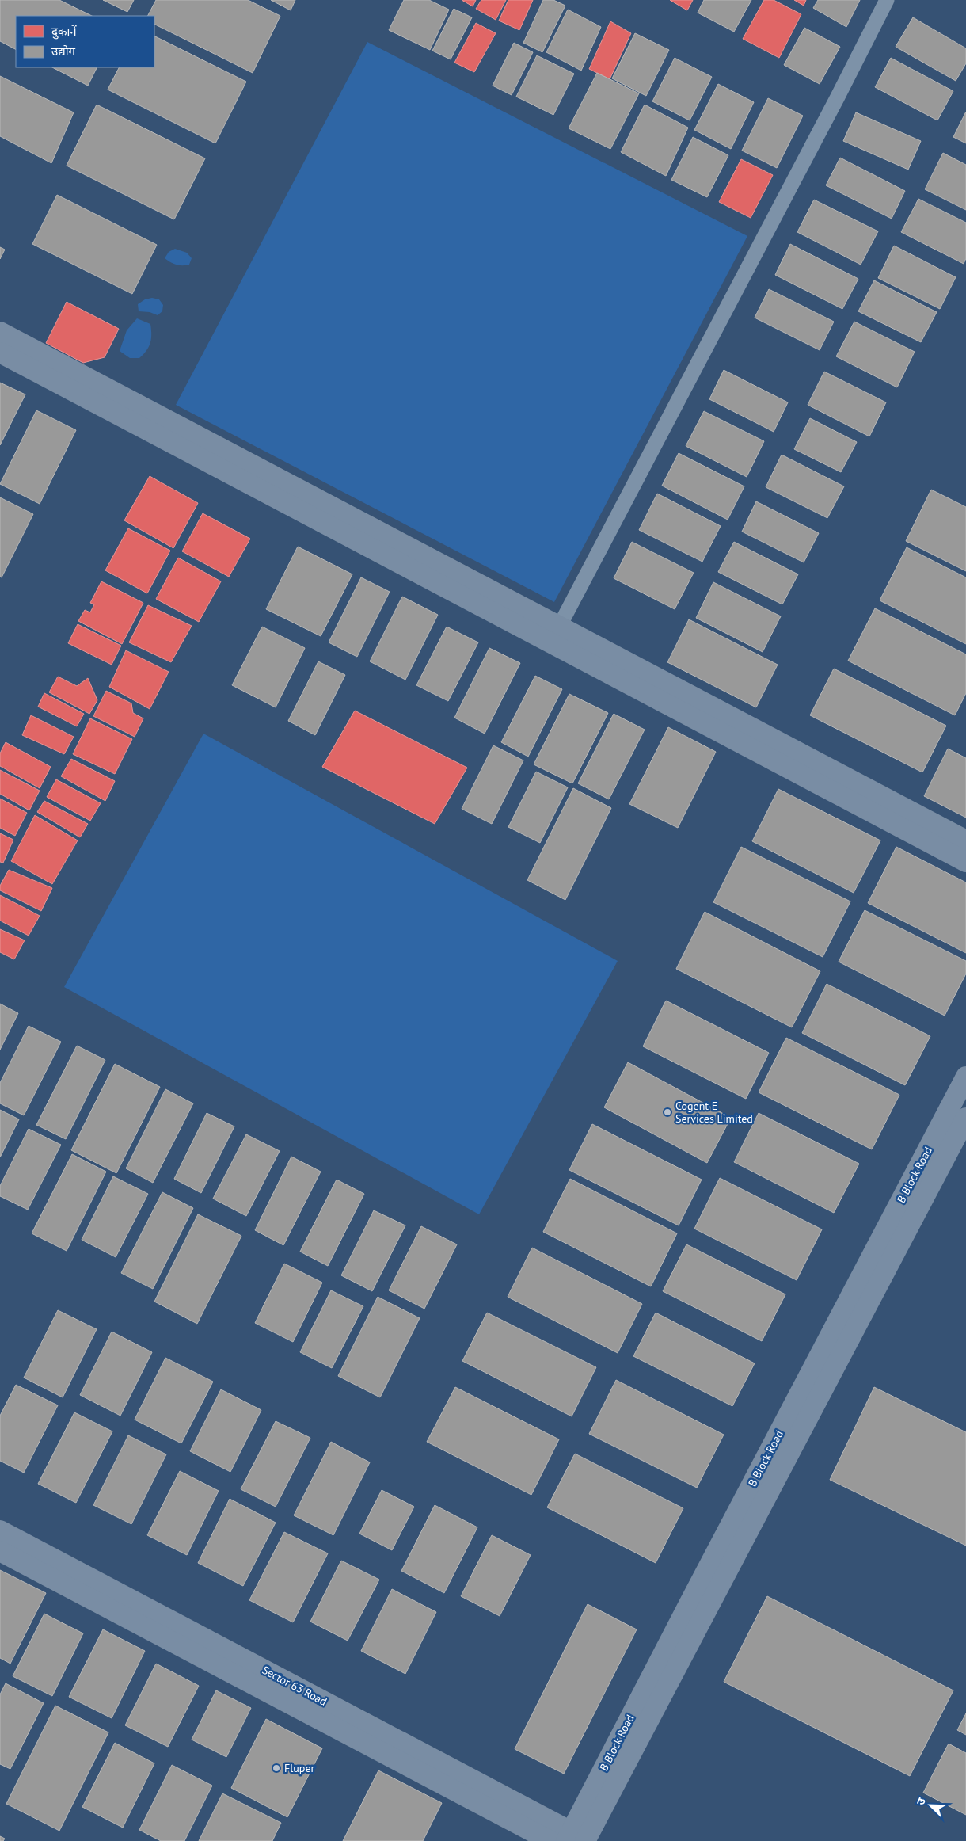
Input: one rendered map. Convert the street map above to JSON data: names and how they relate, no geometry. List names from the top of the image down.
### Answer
{
  "streets": {
    "street": ["B Block Road", "Sector 63 Road"]
  },
  "crossings": [
    ["B Block Road", "Sector 63 Road"]
  ],
  "places": ["Cogent E Services Limited", "Fluper"],
  "legend": ["दुकानें", "उद्योग"],
  "north": "top left"
}
